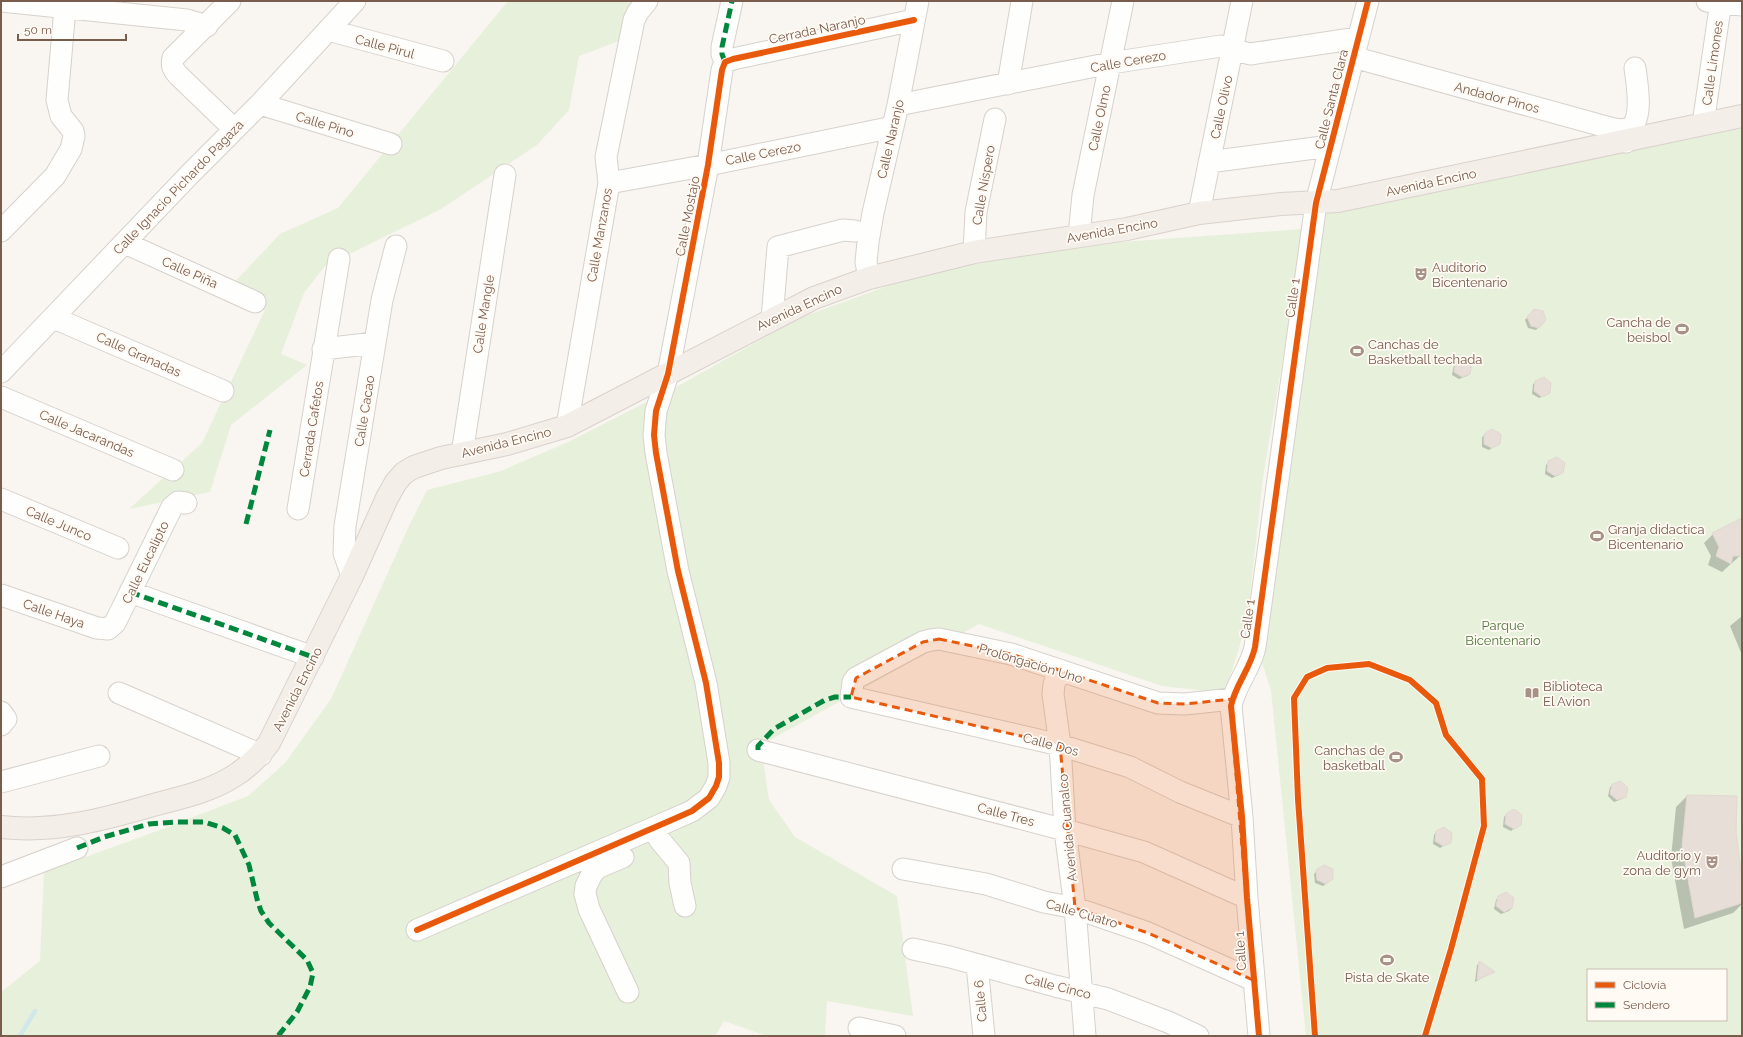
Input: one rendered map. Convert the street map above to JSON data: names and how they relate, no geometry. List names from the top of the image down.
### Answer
{
  "streets": {
    "main road": ["Avenida Encino"],
    "street": [
      "Cerrada Naranjo",
      "Calle Pirul",
      "Calle Cerezo",
      "Calle Limones",
      "Andador Pinos",
      "Calle Santa Clara",
      "Calle Olivo",
      "Calle Olmo",
      "Calle Pino",
      "Calle Naranjo",
      "Calle Níspero",
      "Calle Ignacio Pichardo Pagaza",
      "Calle Mostajo",
      "Calle Manzanos",
      "Calle Piña",
      "Calle 1",
      "Calle Mangle",
      "Calle Granadas",
      "Calle Cacao",
      "Cerrada Cafetos",
      "Calle Jacarandas",
      "Calle Junco",
      "Calle Eucalipto",
      "Calle Haya",
      "Prolongación Uno",
      "Calle Dos",
      "Calle Tres",
      "Avenida Cuanalco",
      "Calle Cuatro",
      "Calle Cinco",
      "Calle 6"
    ]
  },
  "crossings": [
    ["Cerrada Naranjo", "Calle Naranjo"],
    ["Cerrada Naranjo", "Calle Mostajo"],
    ["Calle Pirul", "Calle Ignacio Pichardo Pagaza"],
    ["Calle Cerezo", "Andador Pinos"],
    ["Calle Cerezo", "Calle Santa Clara"],
    ["Calle Cerezo", "Calle Olivo"],
    ["Calle Cerezo", "Calle Olmo"],
    ["Calle Cerezo", "Calle Naranjo"],
    ["Calle Cerezo", "Calle Mostajo"],
    ["Calle Cerezo", "Calle Manzanos"],
    ["Calle Limones", "Avenida Encino"],
    ["Andador Pinos", "Calle Santa Clara"],
    ["Andador Pinos", "Avenida Encino"],
    ["Calle Santa Clara", "Avenida Encino"],
    ["Calle Santa Clara", "Calle 1"],
    ["Calle Olivo", "Avenida Encino"],
    ["Calle Olmo", "Avenida Encino"],
    ["Calle Pino", "Calle Ignacio Pichardo Pagaza"],
    ["Calle Naranjo", "Avenida Encino"],
    ["Avenida Encino", "Calle Níspero"],
    ["Avenida Encino", "Calle Mostajo"],
    ["Avenida Encino", "Calle Manzanos"],
    ["Avenida Encino", "Calle 1"],
    ["Avenida Encino", "Calle Mangle"],
    ["Avenida Encino", "Calle Cacao"],
    ["Calle Ignacio Pichardo Pagaza", "Calle Piña"],
    ["Calle Ignacio Pichardo Pagaza", "Calle Granadas"],
    ["Calle 1", "Prolongación Uno"],
    ["Calle 1", "Calle Dos"],
    ["Calle 1", "Calle Tres"],
    ["Calle 1", "Calle Cuatro"],
    ["Calle Eucalipto", "Calle Haya"],
    ["Prolongación Uno", "Calle Dos"],
    ["Prolongación Uno", "Avenida Cuanalco"],
    ["Calle Dos", "Avenida Cuanalco"],
    ["Calle Tres", "Avenida Cuanalco"],
    ["Avenida Cuanalco", "Calle Cuatro"],
    ["Avenida Cuanalco", "Calle Cinco"],
    ["Calle Cinco", "Calle 6"]
  ],
  "parks": ["Parque Bicentenario"],
  "places": {
    "theatre": ["Auditorio Bicentenario", "Auditorio y zona de gym"],
    "sports": [
      "Cancha de beisbol",
      "Canchas de Basketball techada",
      "Granja didactica Bicentenario",
      "Canchas de basketball",
      "Pista de Skate"
    ],
    "library": ["Biblioteca El Avion"]
  },
  "legend": ["Ciclovía", "Sendero"],
  "scale_bar": "50 m"
}
